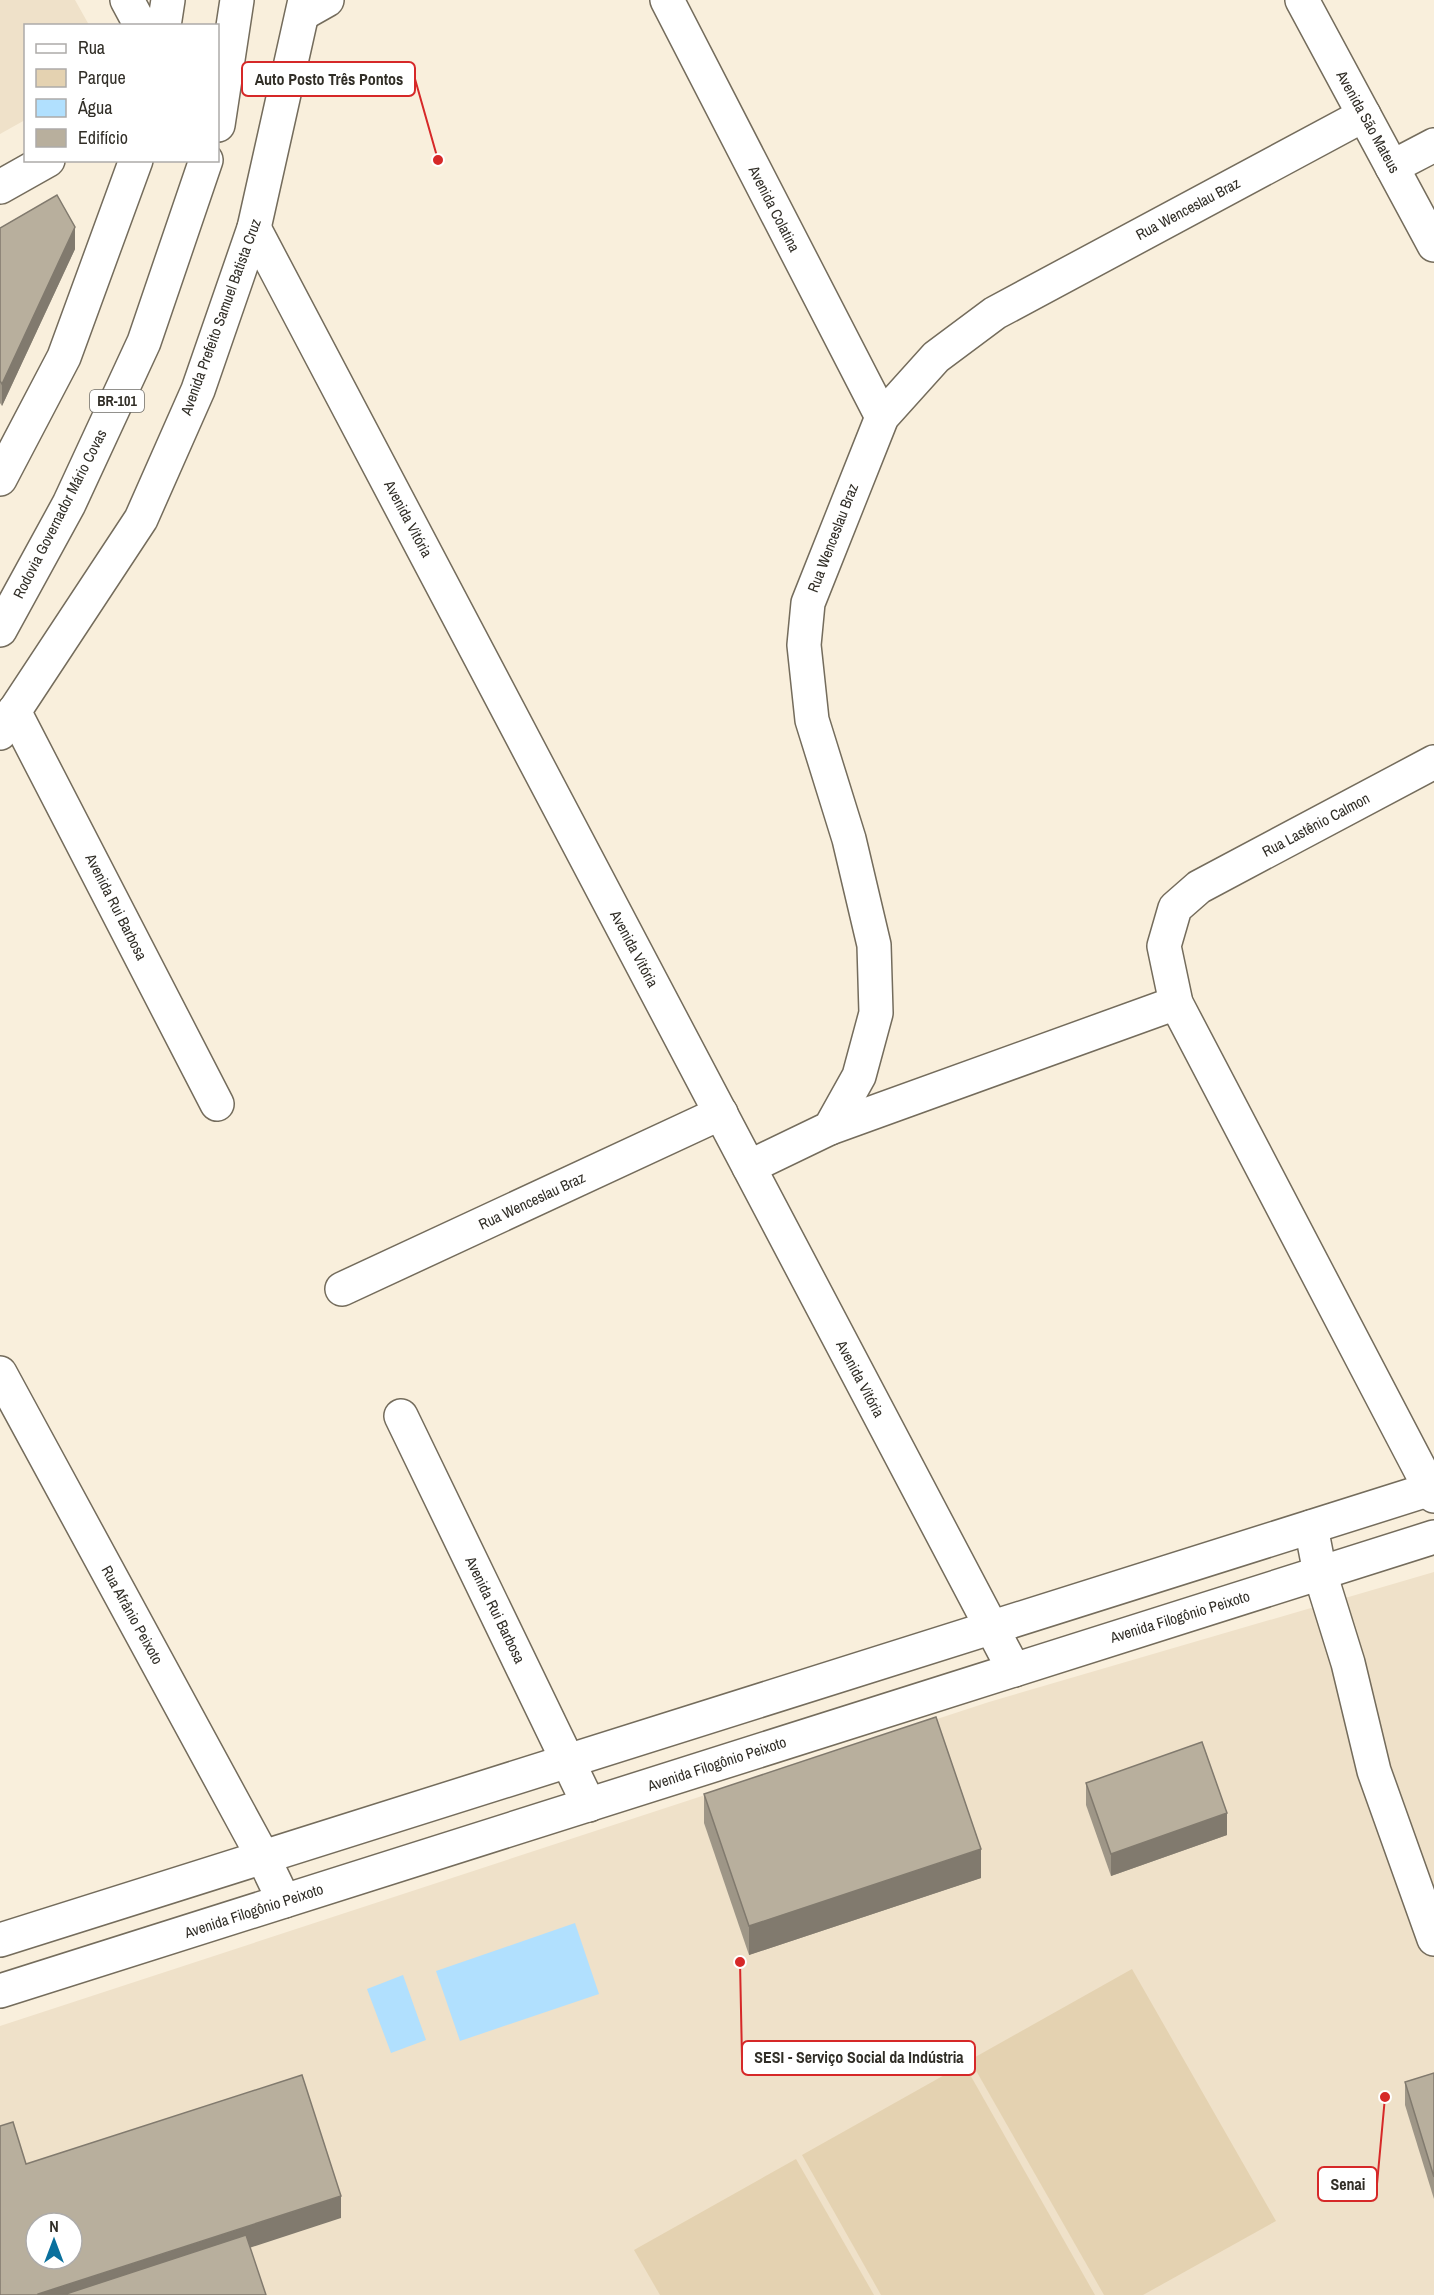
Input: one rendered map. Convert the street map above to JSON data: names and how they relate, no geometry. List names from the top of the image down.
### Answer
{
  "streets": {
    "main road": [
      "Avenida São Mateus",
      "Avenida Colatina",
      "Rua Wenceslau Braz",
      "Avenida Prefeito Samuel Batista Cruz",
      "BR-101",
      "Rodovia Governador Mário Covas",
      "Avenida Vitória",
      "Rua Lastênio Calmon",
      "Avenida Rui Barbosa",
      "Rua Afrânio Peixoto",
      "Avenida Filogônio Peixoto"
    ]
  },
  "crossings": [
    ["Avenida São Mateus", "Rua Wenceslau Braz"],
    ["Avenida Colatina", "Rua Wenceslau Braz"],
    ["Rua Wenceslau Braz", "Avenida Vitória"],
    ["Avenida Prefeito Samuel Batista Cruz", "Avenida Vitória"],
    ["Avenida Prefeito Samuel Batista Cruz", "Avenida Rui Barbosa"],
    ["Avenida Vitória", "Avenida Filogônio Peixoto"],
    ["Avenida Rui Barbosa", "Avenida Filogônio Peixoto"],
    ["Rua Afrânio Peixoto", "Avenida Filogônio Peixoto"]
  ],
  "places": ["Auto Posto Três Pontos", "SESI - Serviço Social da Indústria", "Senai"],
  "legend": [
    "Rua",
    "Parque",
    "Água",
    "Edifício"
  ],
  "north": "top"
}
